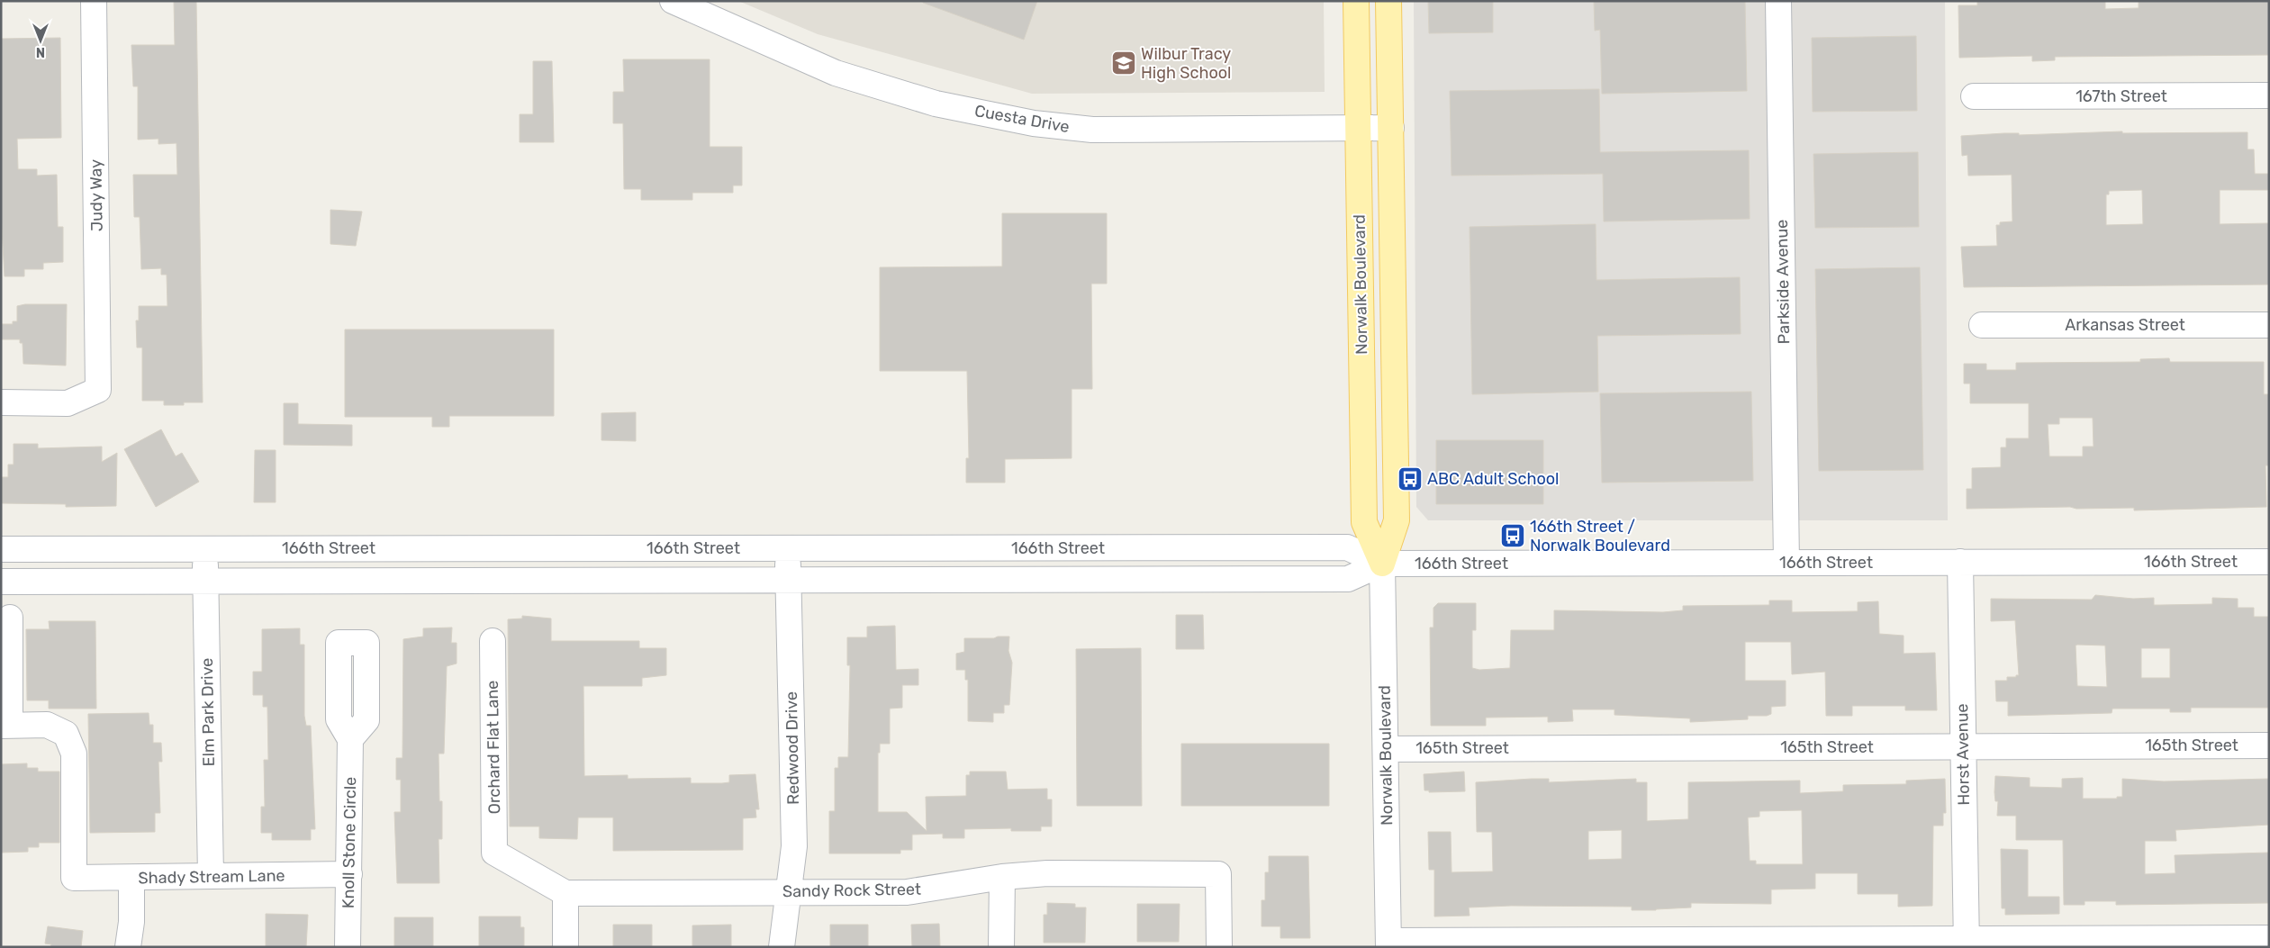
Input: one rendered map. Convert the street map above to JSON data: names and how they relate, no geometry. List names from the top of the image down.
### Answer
{
  "streets": {
    "main road": ["Norwalk Boulevard"],
    "street": [
      "167th Street",
      "Cuesta Drive",
      "Judy Way",
      "Parkside Avenue",
      "Arkansas Street",
      "166th Street",
      "Elm Park Drive",
      "165th Street",
      "Orchard Flat Lane",
      "Redwood Drive",
      "Horst Avenue",
      "Knoll Stone Circle",
      "Shady Stream Lane",
      "Sandy Rock Street"
    ]
  },
  "crossings": [
    ["Cuesta Drive", "Norwalk Boulevard"],
    ["Parkside Avenue", "166th Street"],
    ["Norwalk Boulevard", "166th Street"],
    ["Norwalk Boulevard", "165th Street"],
    ["166th Street", "Elm Park Drive"],
    ["166th Street", "Redwood Drive"],
    ["166th Street", "Horst Avenue"],
    ["Elm Park Drive", "Shady Stream Lane"],
    ["165th Street", "Horst Avenue"],
    ["Orchard Flat Lane", "Sandy Rock Street"],
    ["Redwood Drive", "Sandy Rock Street"],
    ["Knoll Stone Circle", "Shady Stream Lane"]
  ],
  "places": {
    "school or university": ["Wilbur Tracy High School"],
    "bus stop": ["ABC Adult School", "166th Street / Norwalk Boulevard"]
  },
  "north": "bottom"
}
